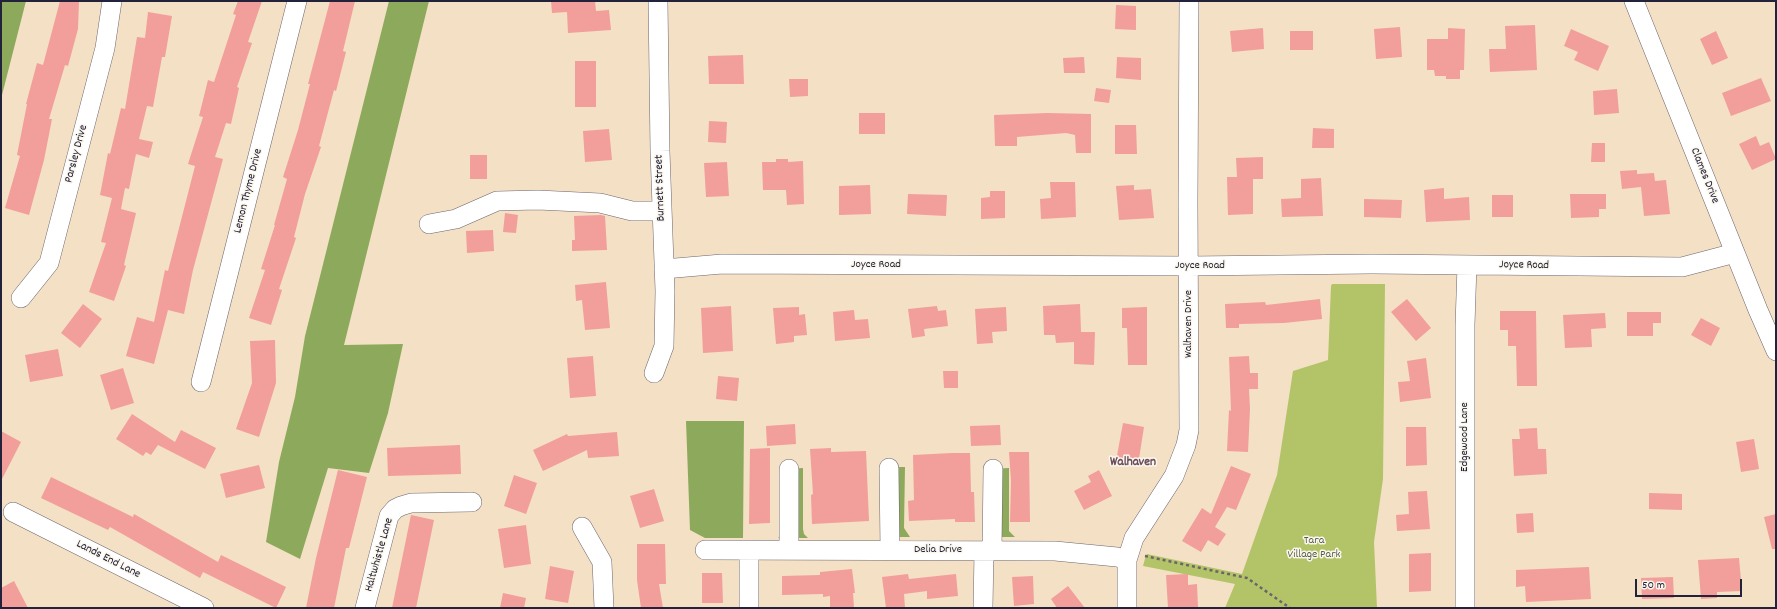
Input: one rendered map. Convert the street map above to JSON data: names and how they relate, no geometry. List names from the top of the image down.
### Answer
{
  "streets": {
    "street": [
      "Parsley Drive",
      "Clames Drive",
      "Burnett Street",
      "Lemon Thyme Drive",
      "Joyce Road",
      "Walhaven Drive",
      "Edgewood Lane",
      "Delia Drive",
      "Haltwhistle Lane",
      "Lands End Lane"
    ]
  },
  "crossings": [
    ["Clames Drive", "Joyce Road"],
    ["Burnett Street", "Joyce Road"],
    ["Joyce Road", "Walhaven Drive"],
    ["Joyce Road", "Edgewood Lane"],
    ["Walhaven Drive", "Delia Drive"]
  ],
  "districts": ["Walhaven"],
  "parks": ["Tara Village Park"],
  "scale_bar": "50 m"
}
